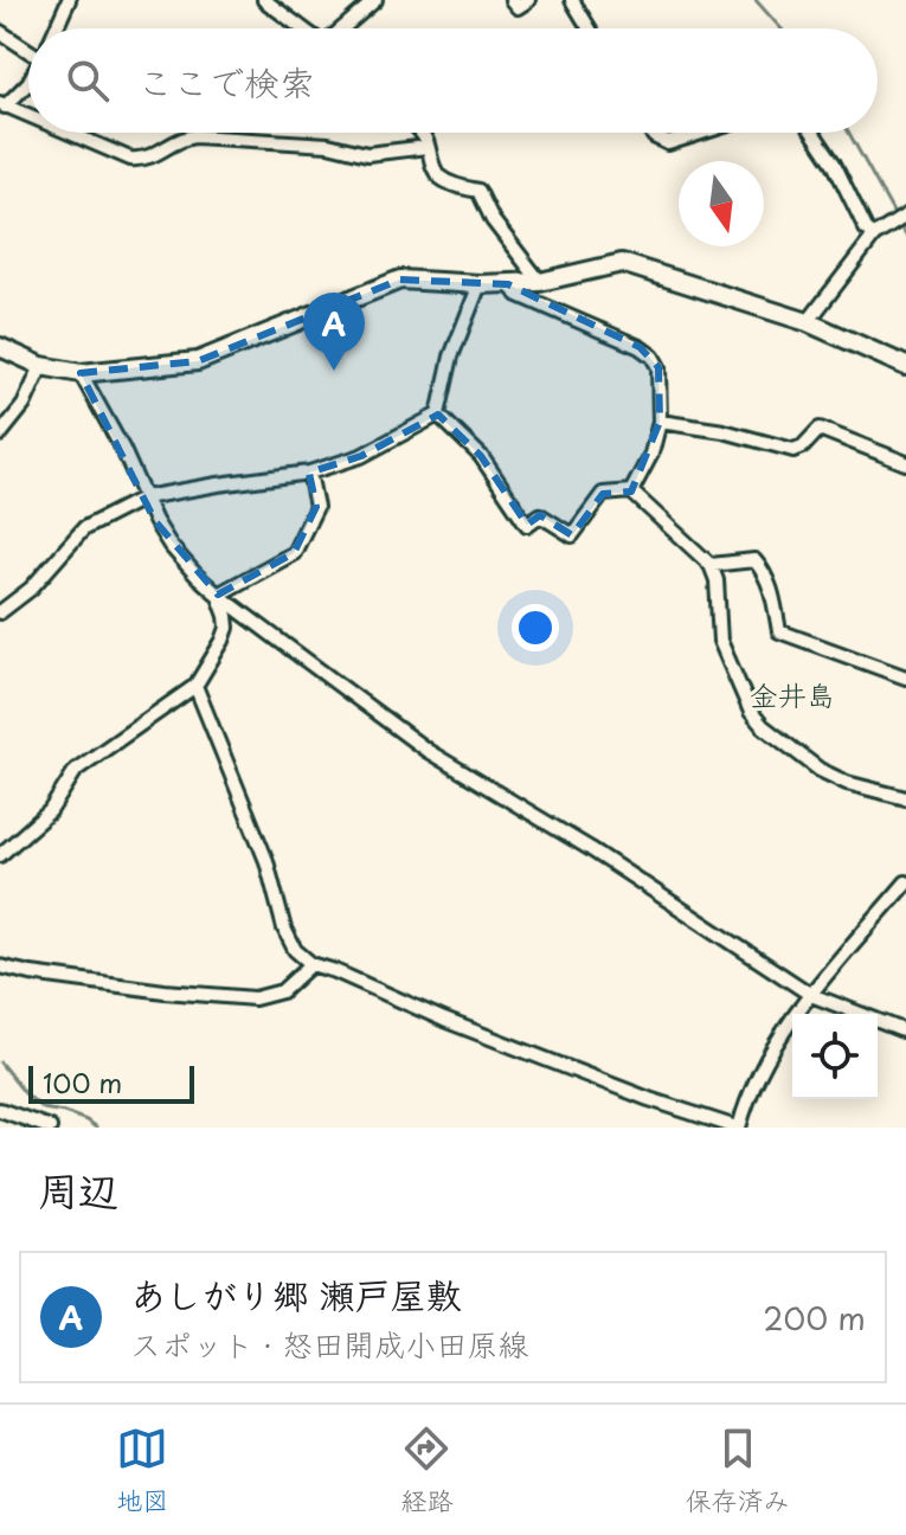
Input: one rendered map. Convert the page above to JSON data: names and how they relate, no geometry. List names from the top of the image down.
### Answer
{
  "districts": ["金井島"],
  "scale_bar": "100 m",
  "north": "bottom",
  "page": {
    "search": "ここで検索",
    "pins": "A",
    "scale": "100 m",
    "heading": "周辺",
    "list": [
      {
        "mark": "A",
        "name": "あしがり郷 瀬戸屋敷",
        "note": "スポット · 怒田開成小田原線",
        "value": "200 m"
      }
    ],
    "nav": ["地図", "経路", "保存済み"]
  }
}
